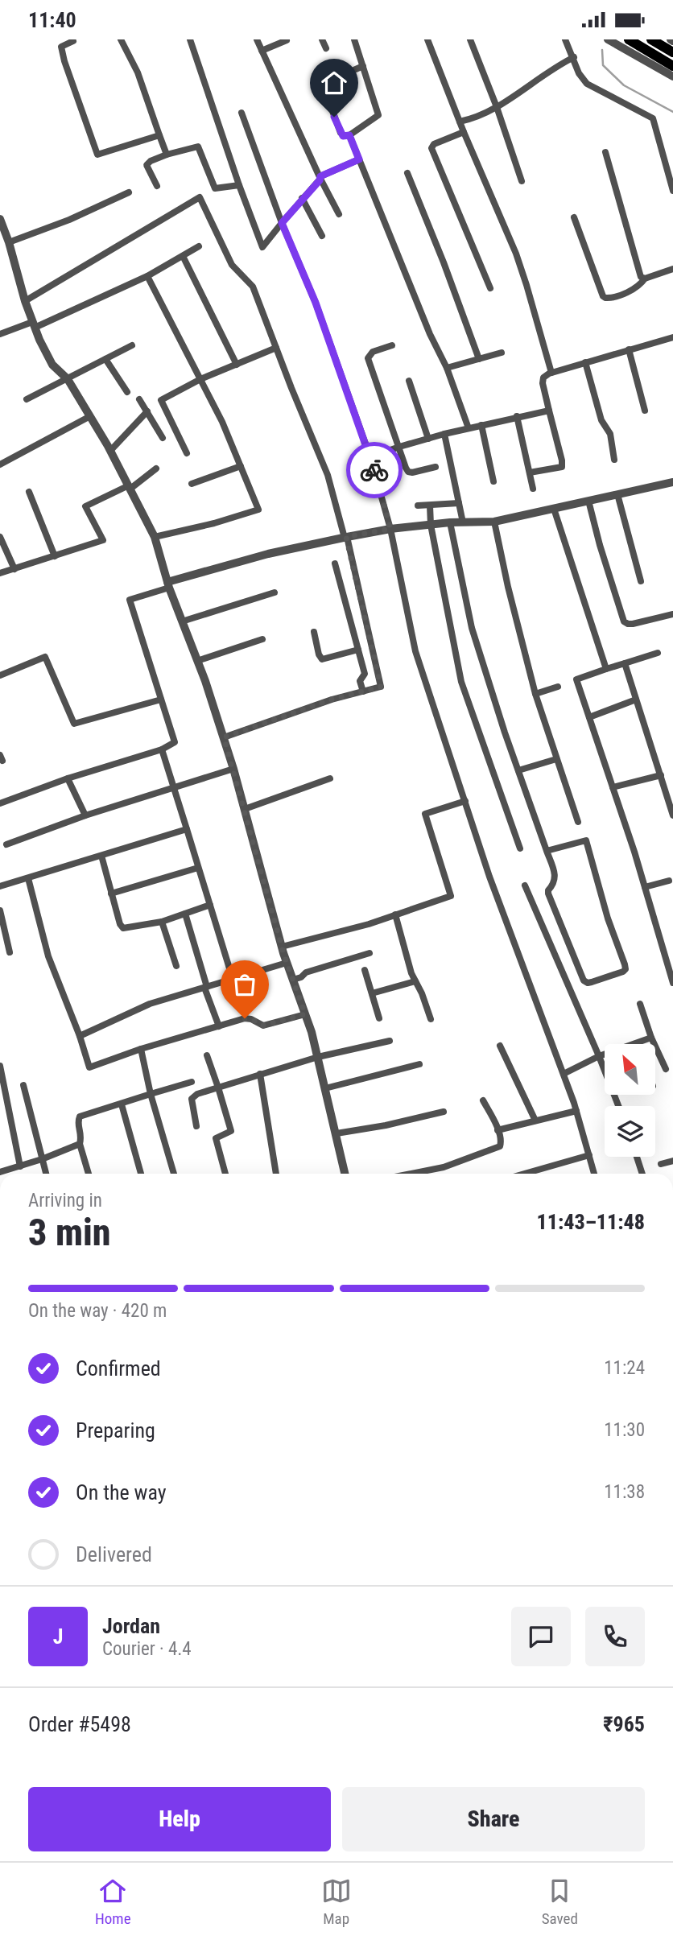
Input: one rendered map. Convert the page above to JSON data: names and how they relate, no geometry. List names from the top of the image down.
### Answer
{
  "north": "top left",
  "page": {
    "status": "11:40",
    "heading": ["3 min", "Arriving in", "11:43–11:48"],
    "panel": [
      "Jordan",
      "Courier · 4.4",
      "Order #5498",
      "₹965"
    ],
    "bar": "On the way · 420 m",
    "list": [
      ["Confirmed", "11:24"],
      ["Preparing", "11:30"],
      ["On the way", "11:38"],
      "Delivered"
    ],
    "round": "J",
    "buttons": ["Help", "Share"],
    "tabs": ["Home", "Map", "Saved"]
  }
}
